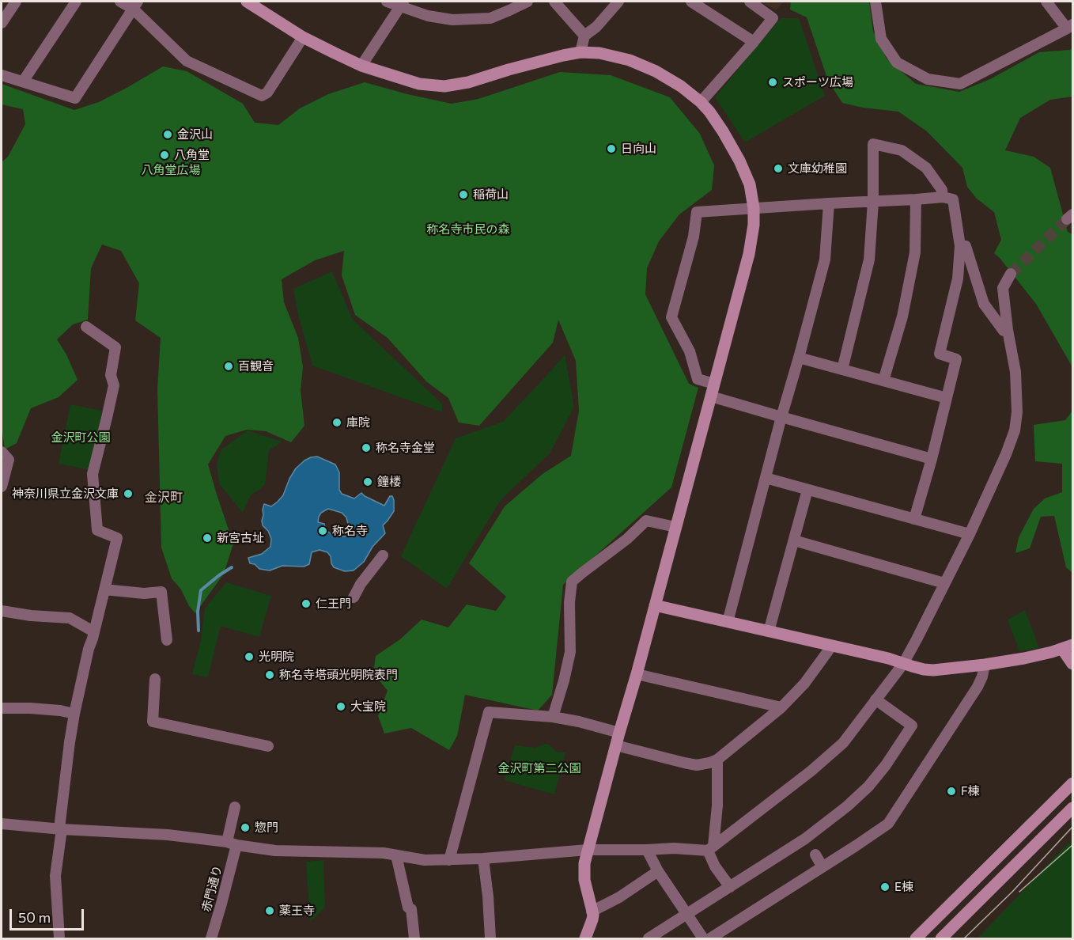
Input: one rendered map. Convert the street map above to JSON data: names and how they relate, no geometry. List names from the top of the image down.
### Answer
{
  "streets": {
    "street": ["赤門通り"]
  },
  "districts": ["金沢町"],
  "parks": [
    "八角堂広場",
    "称名寺市民の森",
    "金沢町公園",
    "金沢町第二公園"
  ],
  "places": [
    "スポーツ広場",
    "金沢山",
    "日向山",
    "八角堂",
    "文庫幼稚園",
    "稲荷山",
    "百観音",
    "庫院",
    "称名寺金堂",
    "鐘楼",
    "神奈川県立金沢文庫",
    "称名寺",
    "新宮古址",
    "仁王門",
    "光明院",
    "称名寺塔頭光明院表門",
    "大宝院",
    "F棟",
    "惣門",
    "E棟",
    "薬王寺"
  ],
  "scale_bar": "50 m"
}
